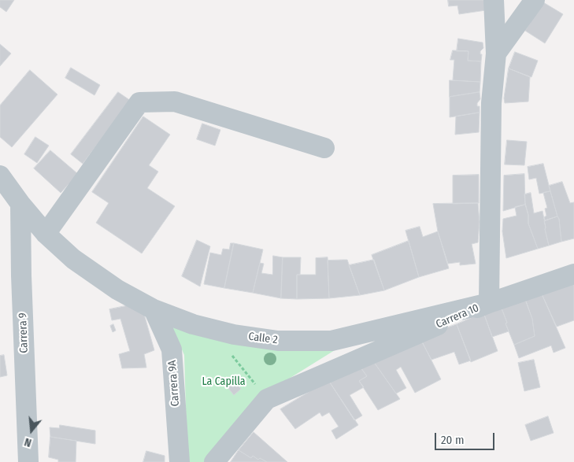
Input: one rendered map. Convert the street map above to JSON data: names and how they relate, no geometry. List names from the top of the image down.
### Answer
{
  "streets": {
    "street": [
      "Carrera 10",
      "Carrera 9",
      "Calle 2",
      "Carrera 9A"
    ]
  },
  "crossings": [
    ["Carrera 10", "Calle 2"],
    ["Carrera 9", "Calle 2"],
    ["Calle 2", "Carrera 9A"]
  ],
  "parks": ["La Capilla"],
  "scale_bar": "20 m",
  "north": "bottom"
}
